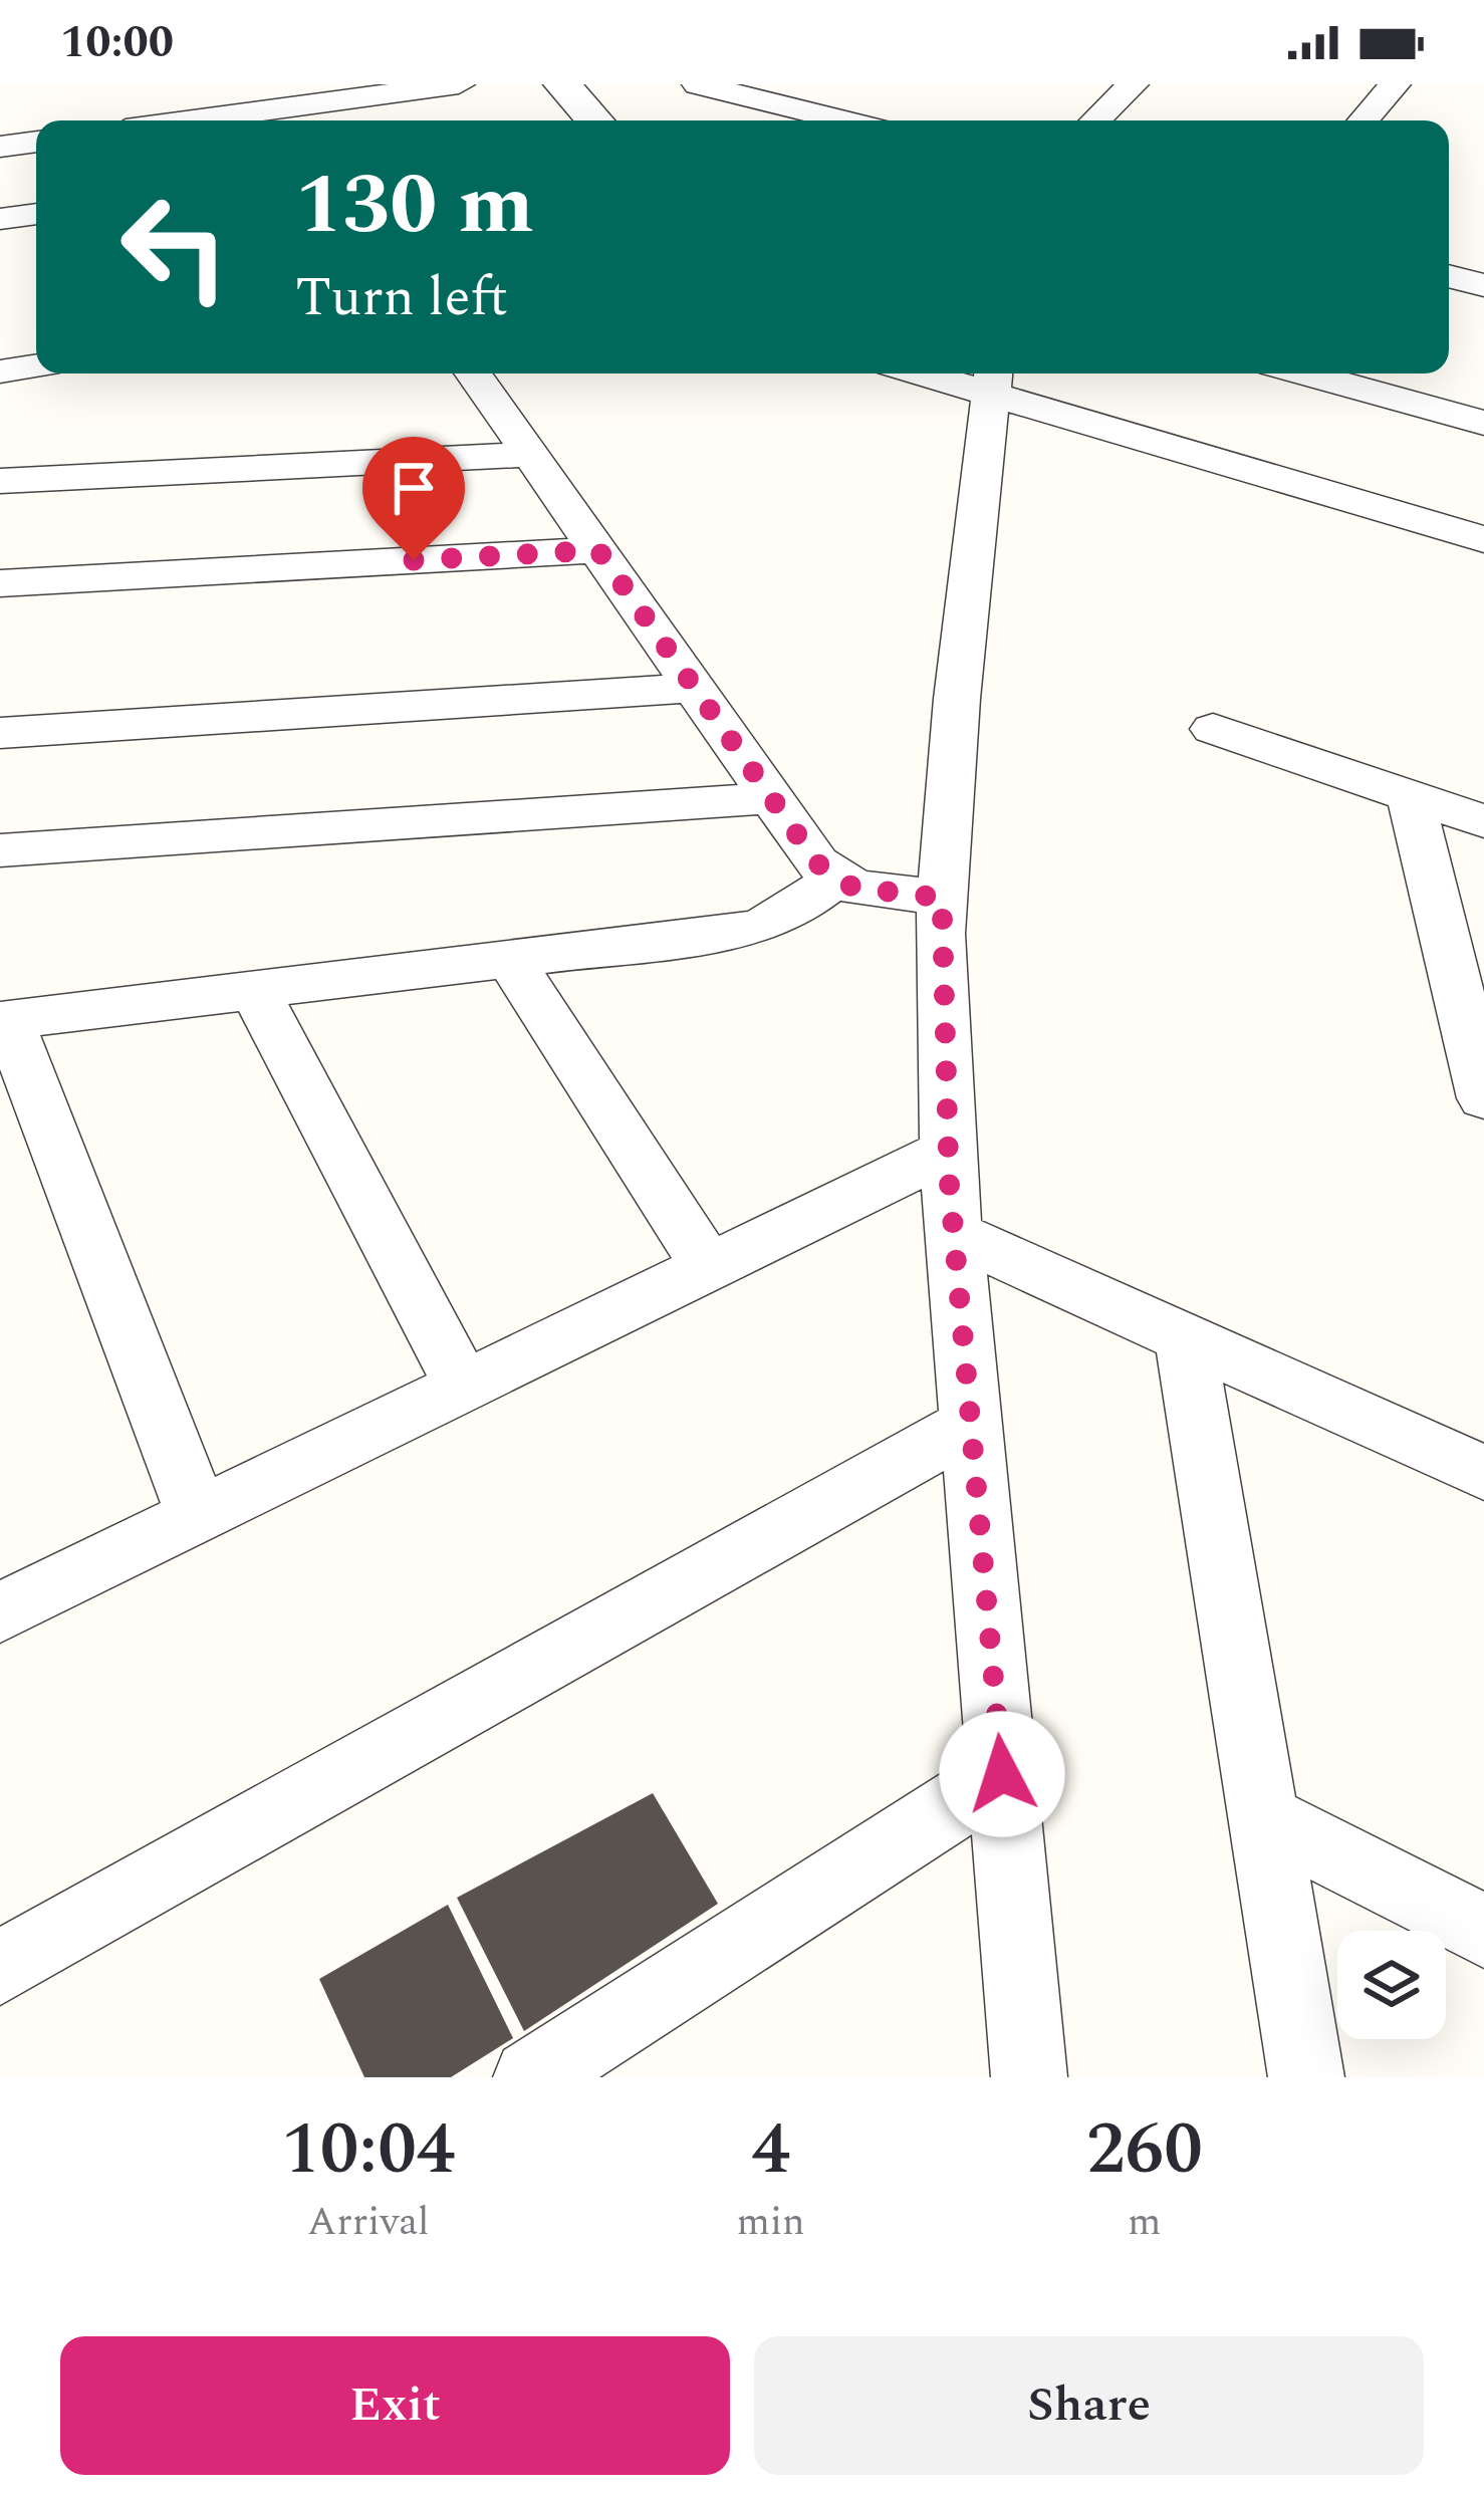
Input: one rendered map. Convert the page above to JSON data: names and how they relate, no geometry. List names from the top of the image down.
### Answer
{
  "page": {
    "status": "10:00",
    "turn": ["130 m", "Turn left"],
    "eta": [
      "10:04",
      "Arrival",
      "4",
      "min",
      "260",
      "m"
    ],
    "buttons": ["Exit", "Share"]
  }
}
